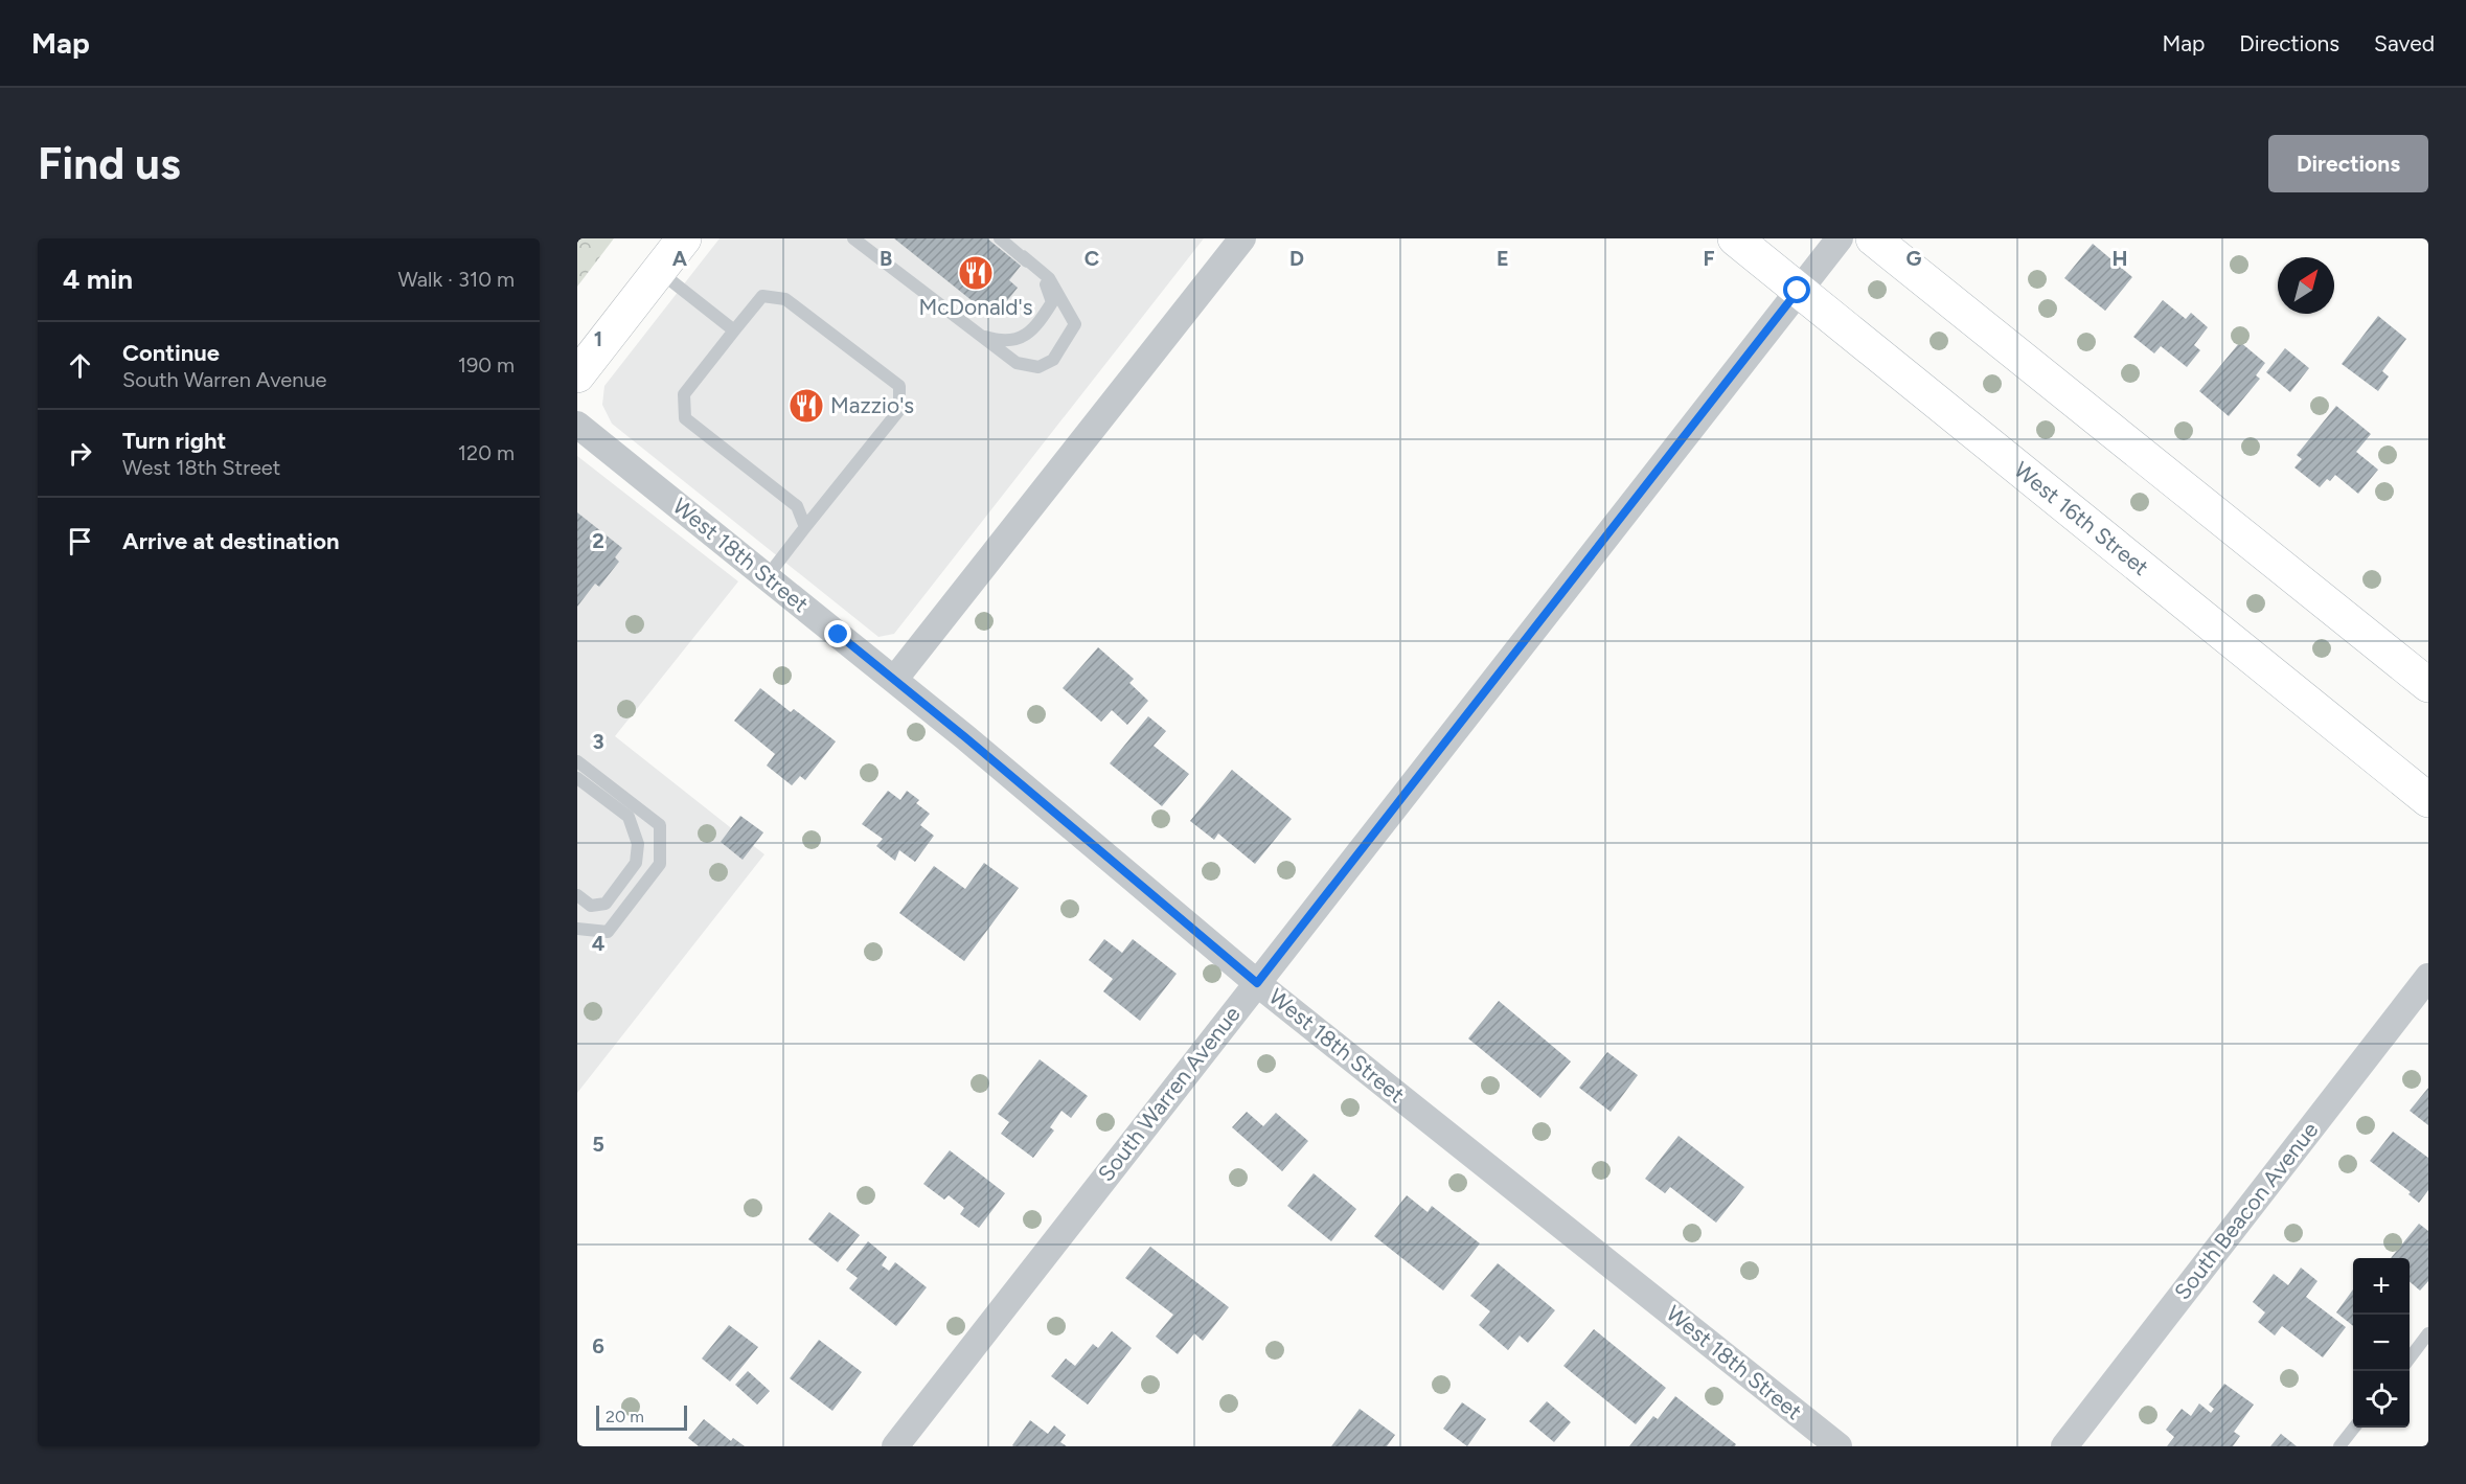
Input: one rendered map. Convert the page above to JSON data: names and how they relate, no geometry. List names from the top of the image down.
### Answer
{
  "streets": {
    "main road": ["West 16th Street"],
    "street": ["West 18th Street", "South Warren Avenue", "South Beacon Avenue"]
  },
  "crossings": [
    ["West 16th Street", "South Warren Avenue"],
    ["West 18th Street", "South Warren Avenue"]
  ],
  "places": {
    "restaurant": ["McDonald's", "Mazzio's"]
  },
  "scale_bar": "20 m",
  "north": "top right",
  "page": {
    "header": "Map",
    "nav": ["Map", "Directions", "Saved"],
    "buttons": "Directions",
    "title": "Find us",
    "heading": ["4 min", "Walk · 310 m"],
    "list": [
      ["Continue", "South Warren Avenue", "190 m"],
      ["Turn right", "West 18th Street", "120 m"],
      "Arrive at destination"
    ],
    "map_buttons": ["+", "−"],
    "scale": "20 m"
  },
  "grid": {
    "columns": [
      "A",
      "B",
      "C",
      "D",
      "E",
      "F",
      "G",
      "H"
    ],
    "rows": [
      "1",
      "2",
      "3",
      "4",
      "5",
      "6"
    ]
  }
}
